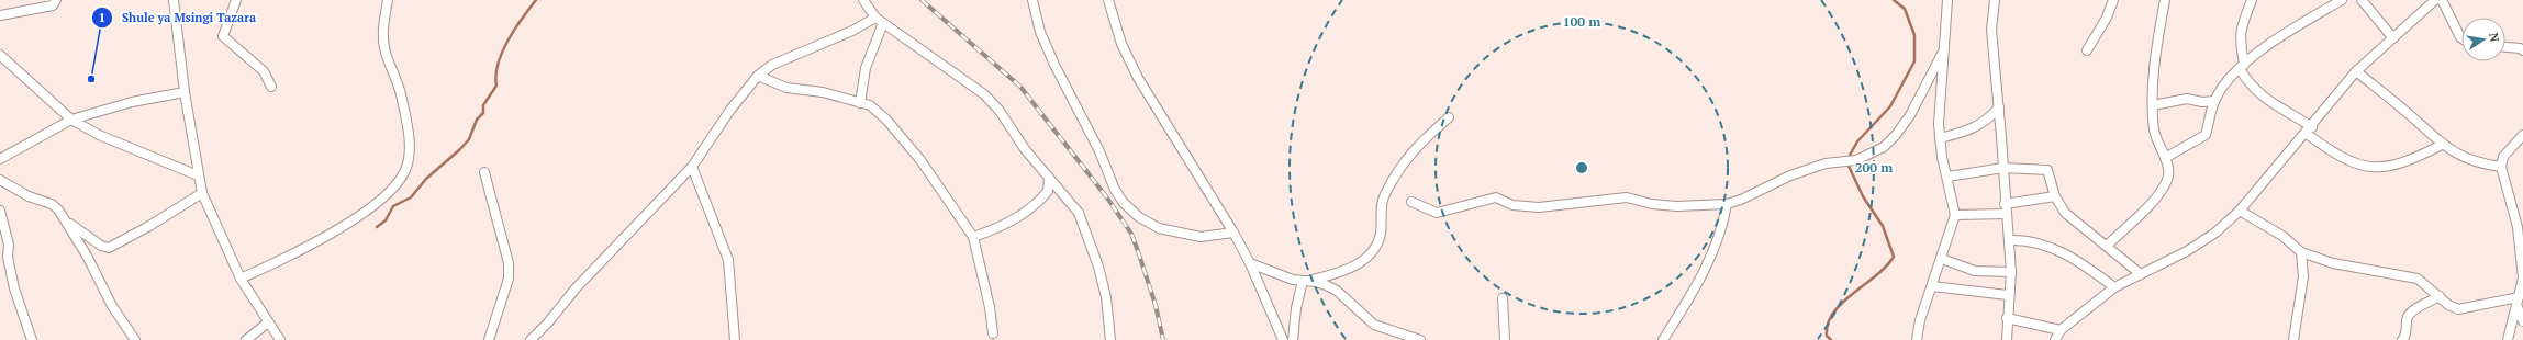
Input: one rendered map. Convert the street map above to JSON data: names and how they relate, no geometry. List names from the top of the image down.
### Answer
{
  "places": ["Shule ya Msingi Tazara"],
  "north": "right",
  "rings": ["100 m", "200 m"]
}
